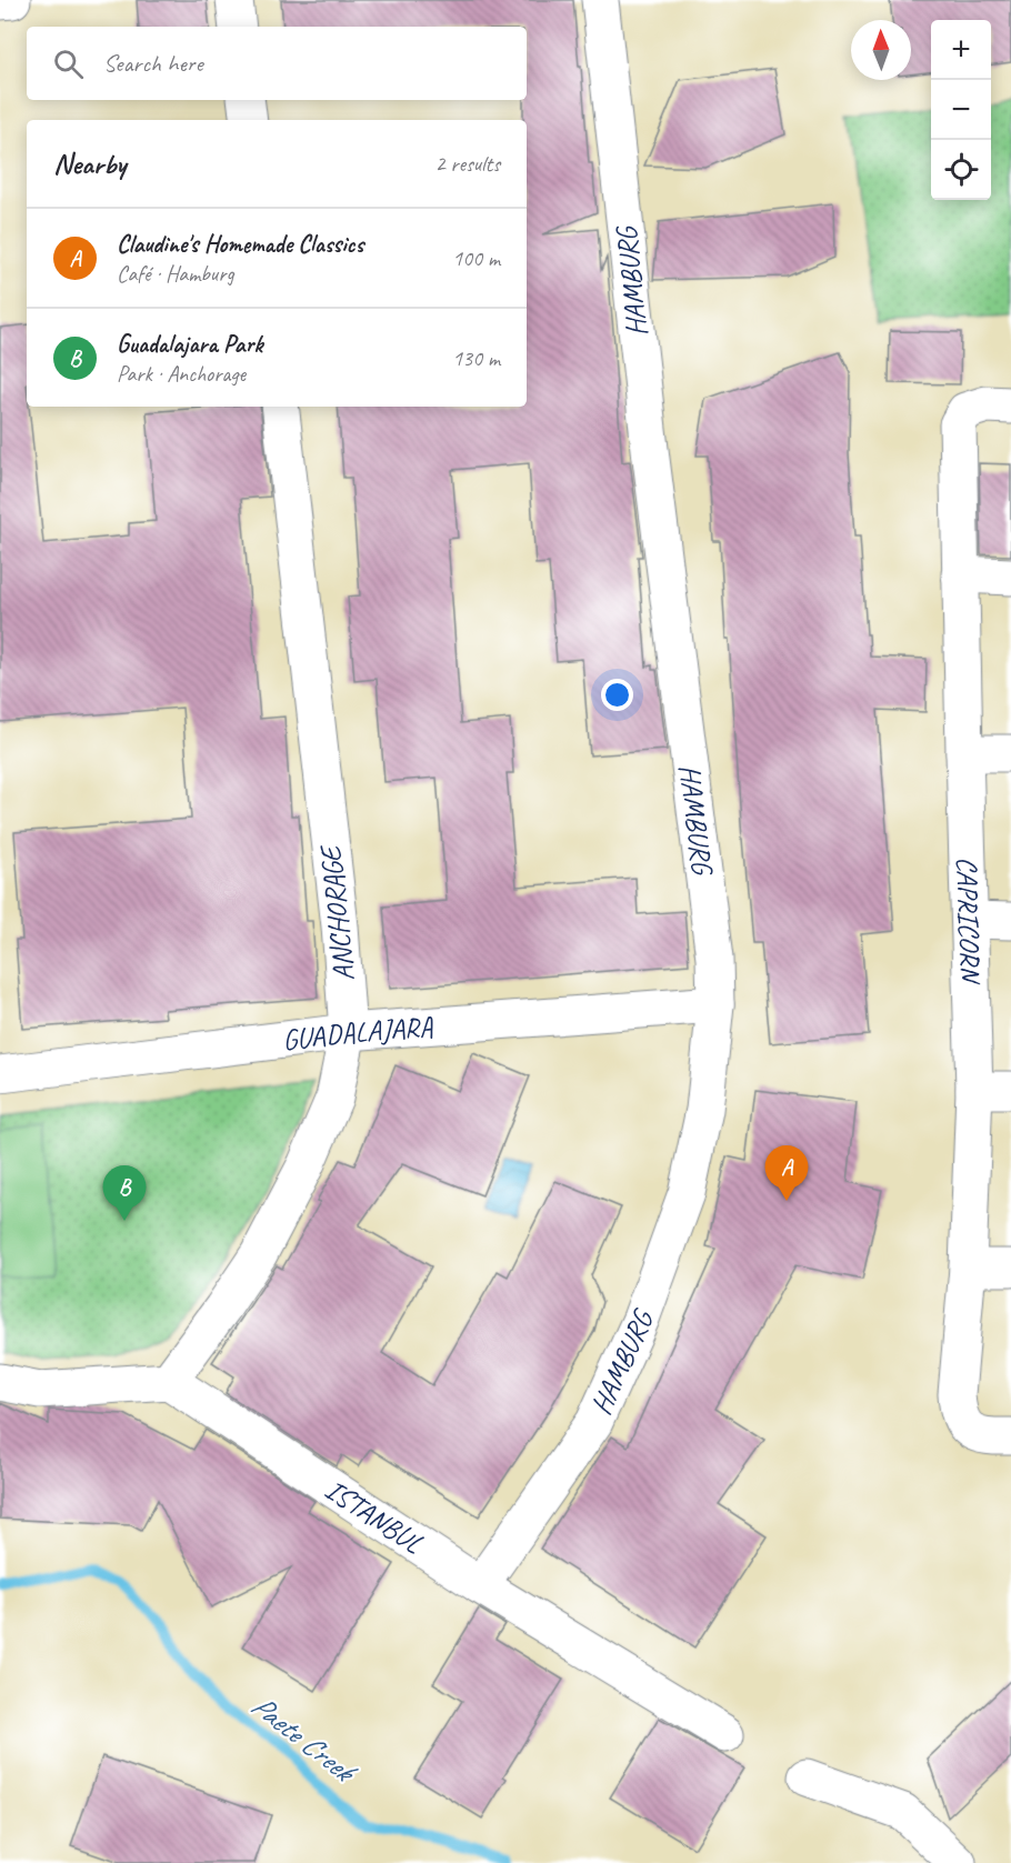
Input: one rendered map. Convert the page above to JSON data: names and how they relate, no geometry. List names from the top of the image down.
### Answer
{
  "streets": {
    "street": [
      "HAMBURG",
      "ANCHORAGE",
      "CAPRICORN",
      "GUADALAJARA",
      "ISTANBUL"
    ]
  },
  "crossings": [
    ["HAMBURG", "GUADALAJARA"],
    ["HAMBURG", "ISTANBUL"],
    ["ANCHORAGE", "GUADALAJARA"],
    ["ANCHORAGE", "ISTANBUL"]
  ],
  "water": ["Paete Creek"],
  "north": "top",
  "page": {
    "map_buttons": ["+", "−"],
    "search": "Search here",
    "heading": ["Nearby", "2 results"],
    "list": [
      {
        "mark": "A",
        "name": "Claudine's Homemade Classics",
        "note": "Café · Hamburg",
        "value": "100 m"
      },
      {
        "mark": "B",
        "name": "Guadalajara Park",
        "note": "Park · Anchorage",
        "value": "130 m"
      }
    ],
    "pins": ["A", "B"]
  }
}
